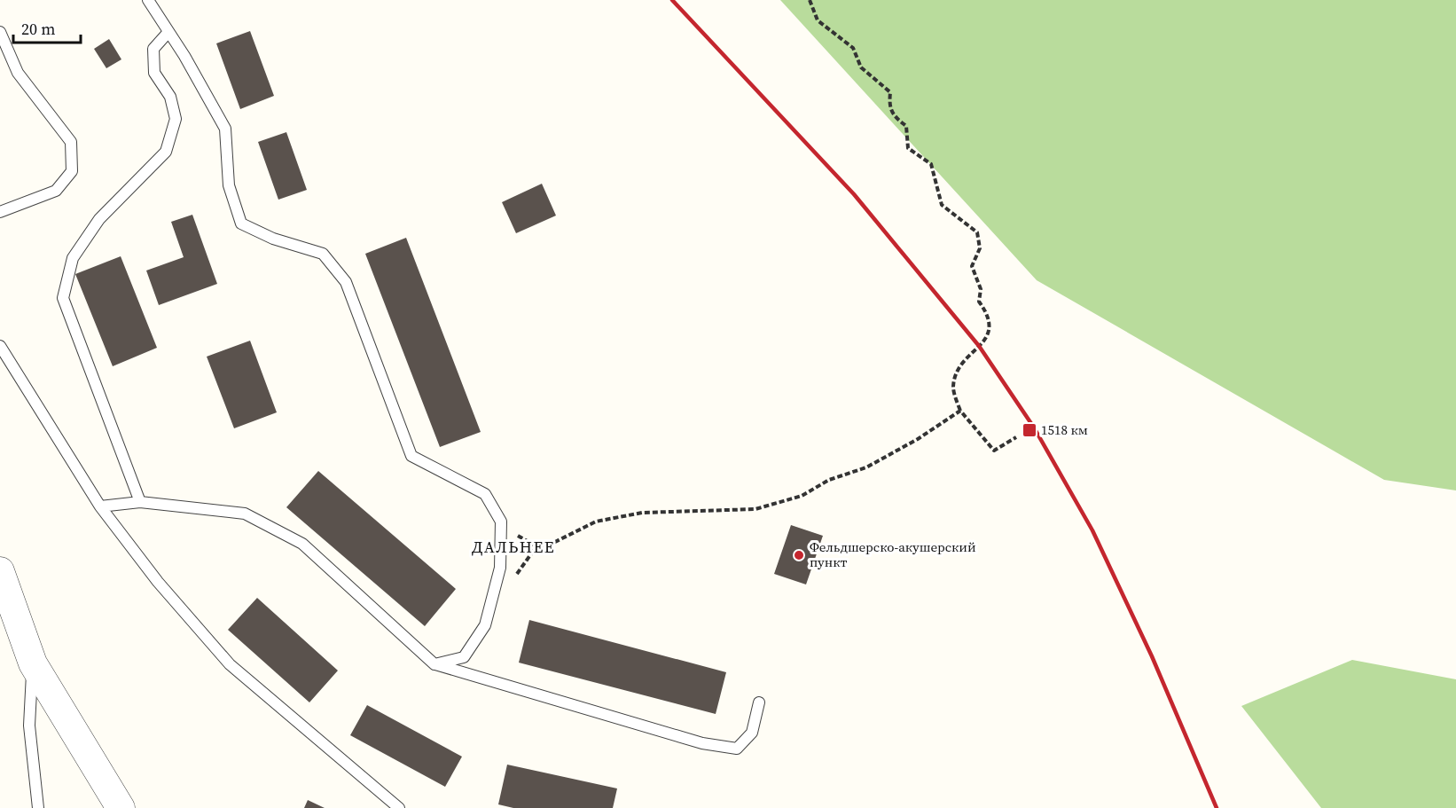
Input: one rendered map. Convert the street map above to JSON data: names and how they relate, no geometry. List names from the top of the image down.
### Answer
{
  "districts": ["ДАЛЬНЕЕ"],
  "places": {
    "transit": ["1518 км"],
    "other": ["Фельдшерско-акушерский пункт"]
  },
  "scale_bar": "20 m"
}
